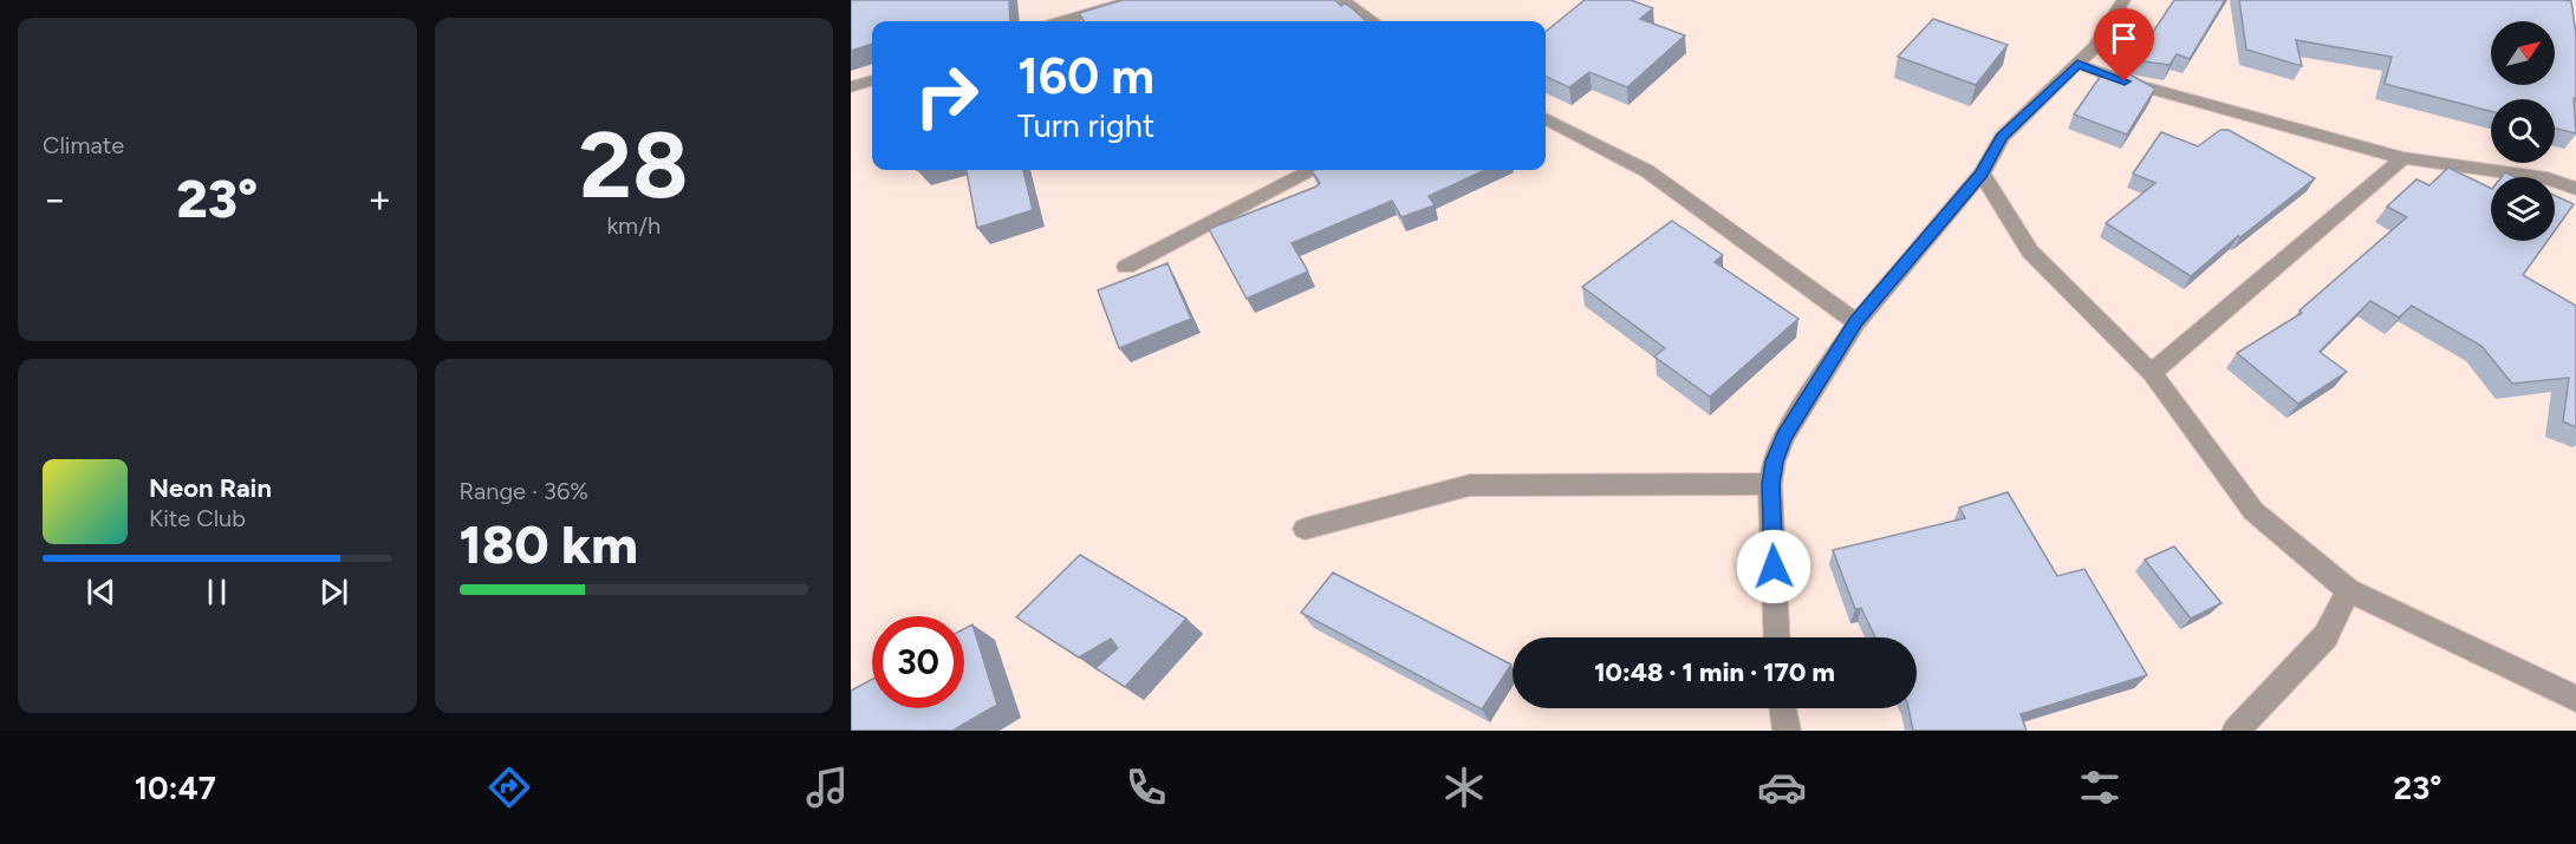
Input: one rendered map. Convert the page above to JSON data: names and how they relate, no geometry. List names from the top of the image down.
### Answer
{
  "north": "top right",
  "page": {
    "tile": [
      "Climate",
      ["28", "km/h"],
      ["Range · 36%", "180 km"]
    ],
    "turn": ["160 m", "Turn right"],
    "heat": ["−", "23°", "+"],
    "song": ["Neon Rain", "Kite Club"],
    "limit": "30",
    "trip": "10:48 · 1 min · 170 m",
    "tabs": ["10:47", "23°"]
  }
}
